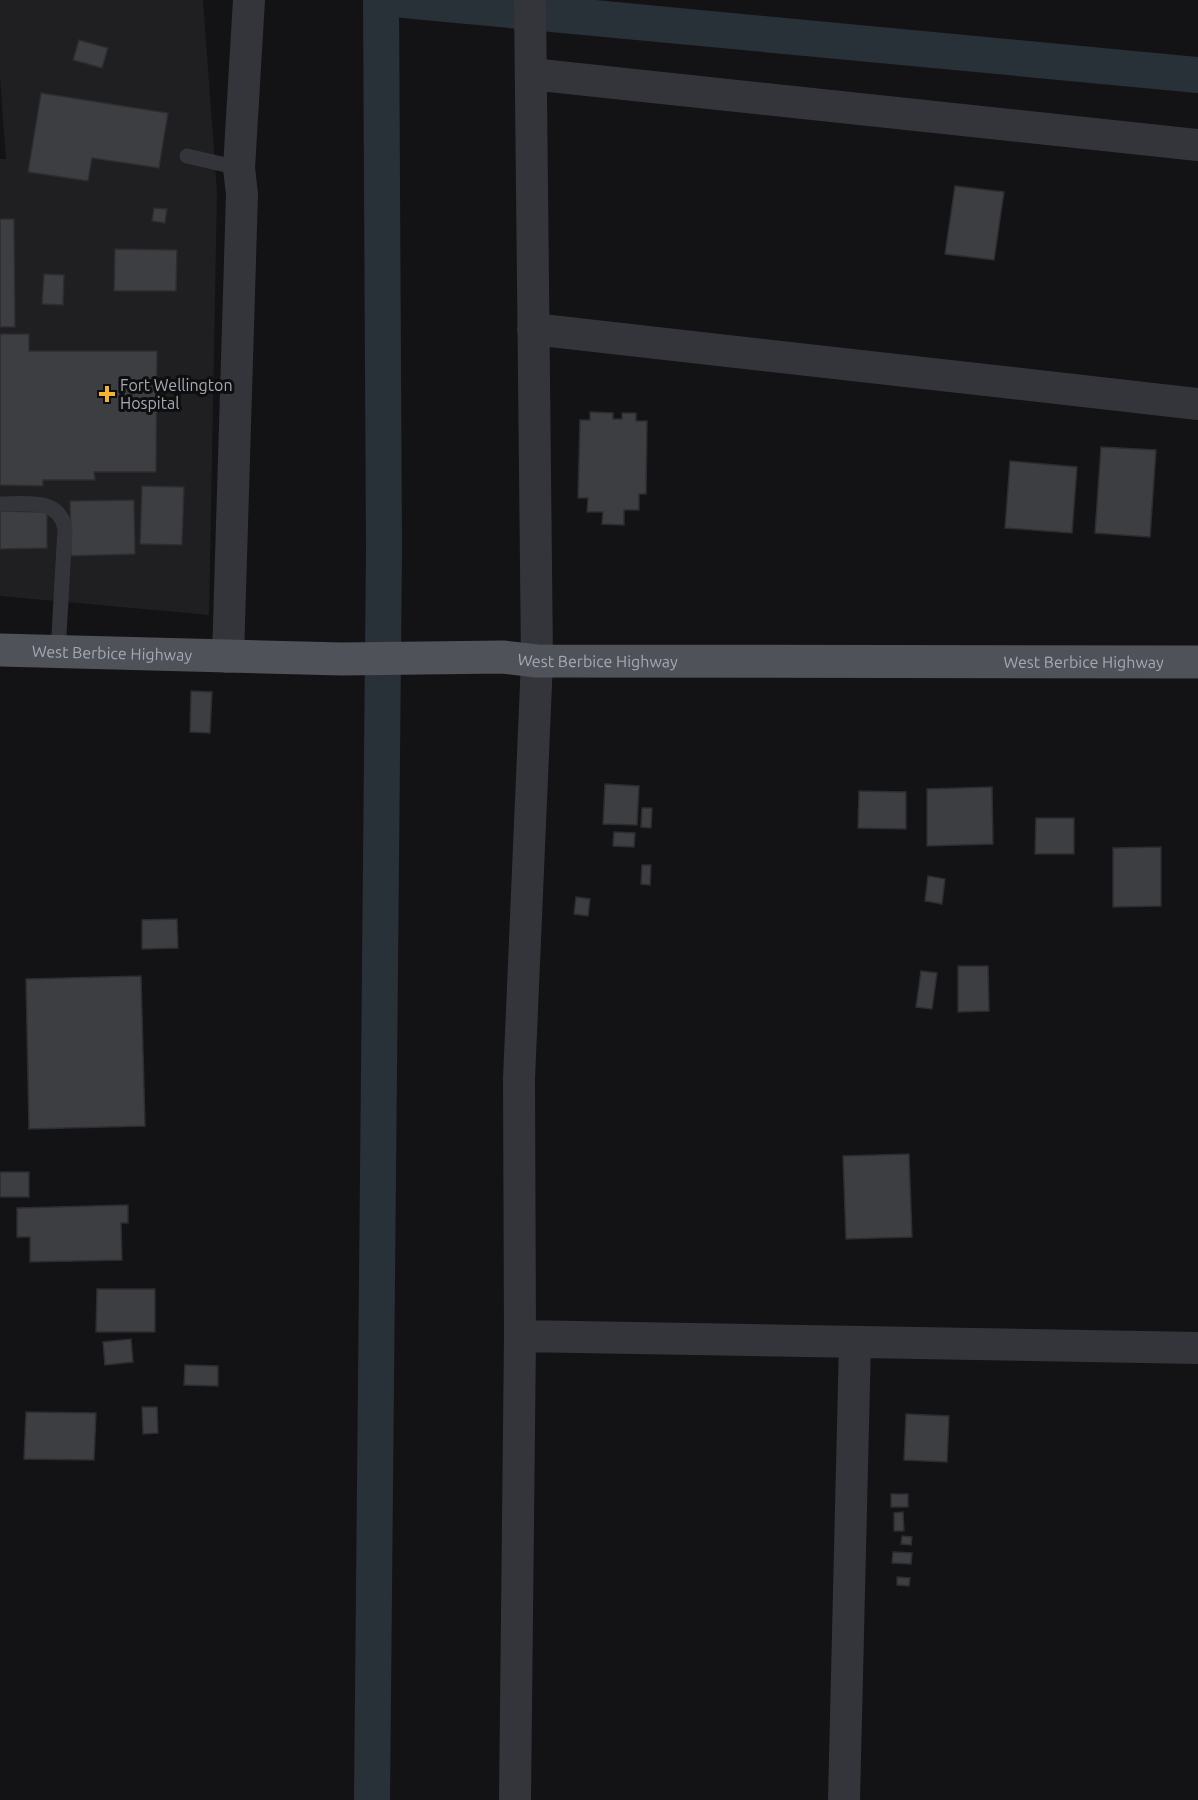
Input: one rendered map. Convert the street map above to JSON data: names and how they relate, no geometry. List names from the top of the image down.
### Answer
{
  "streets": {
    "main road": ["West Berbice Highway"]
  },
  "places": {
    "health": ["Fort Wellington Hospital"]
  }
}
